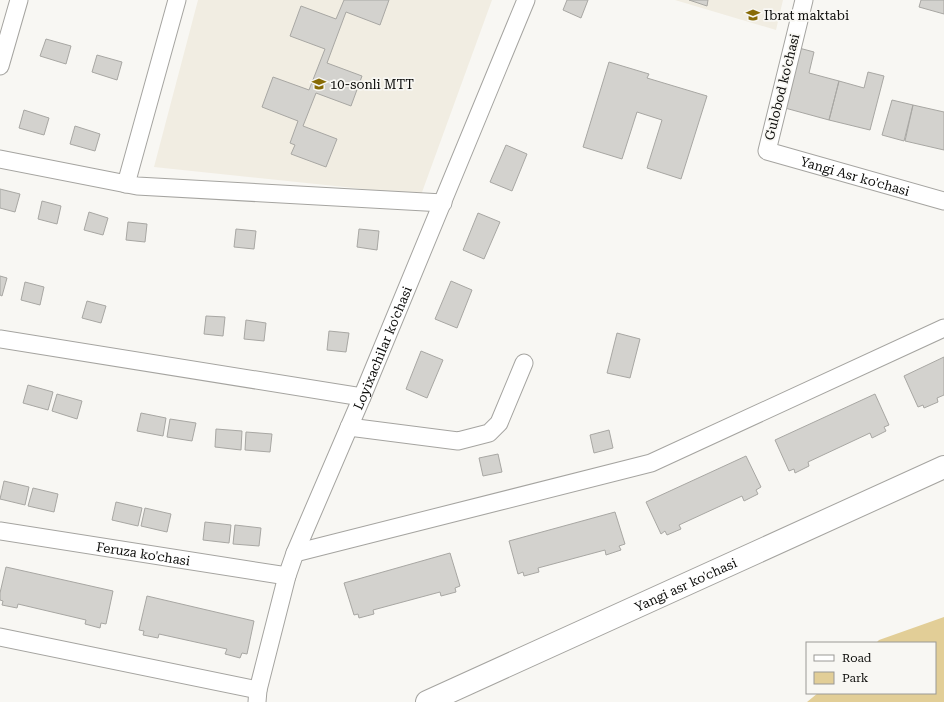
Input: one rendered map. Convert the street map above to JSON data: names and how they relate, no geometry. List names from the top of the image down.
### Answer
{
  "streets": {
    "street": [
      "Gulobod ko'chasi",
      "Yangi Asr ko'chasi",
      "Loyixachilar ko'chasi",
      "Feruza ko'chasi",
      "Yangi asr ko'chasi"
    ]
  },
  "crossings": [
    ["Gulobod ko'chasi", "Yangi Asr ko'chasi"],
    ["Loyixachilar ko'chasi", "Feruza ko'chasi"]
  ],
  "places": {
    "school or university": ["Ibrat maktabi", "10-sonli MTT"]
  },
  "legend": ["Road", "Park"]
}
